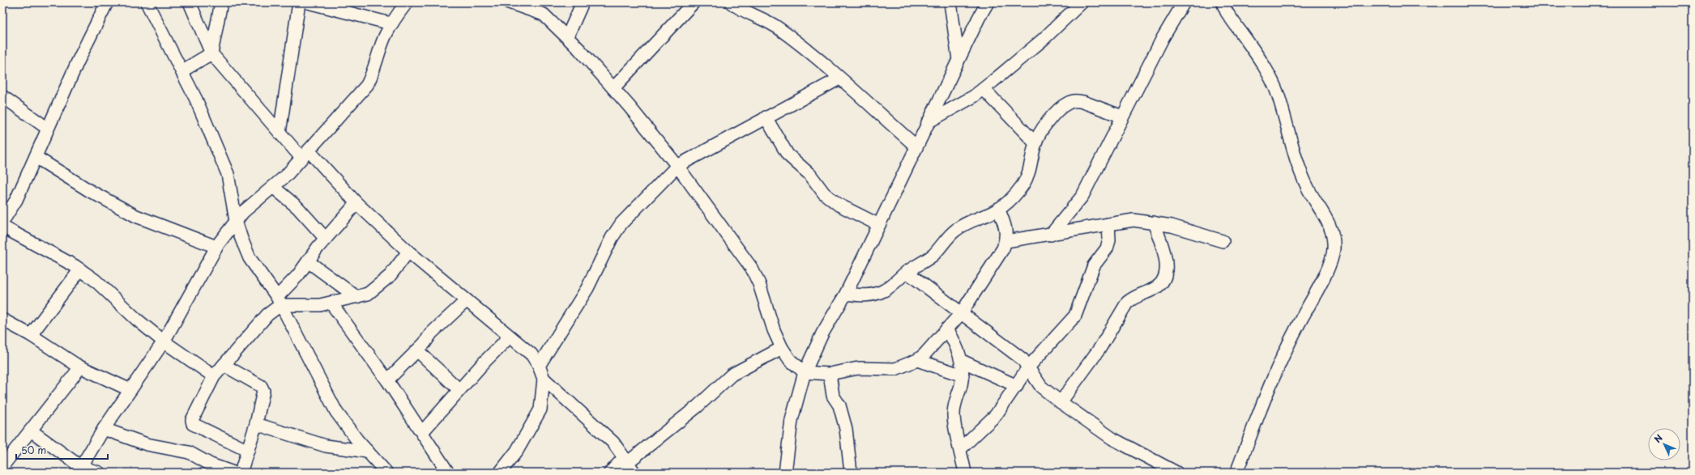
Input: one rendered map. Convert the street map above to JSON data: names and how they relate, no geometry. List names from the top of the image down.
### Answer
{
  "scale_bar": "50 m",
  "north": "top left"
}
